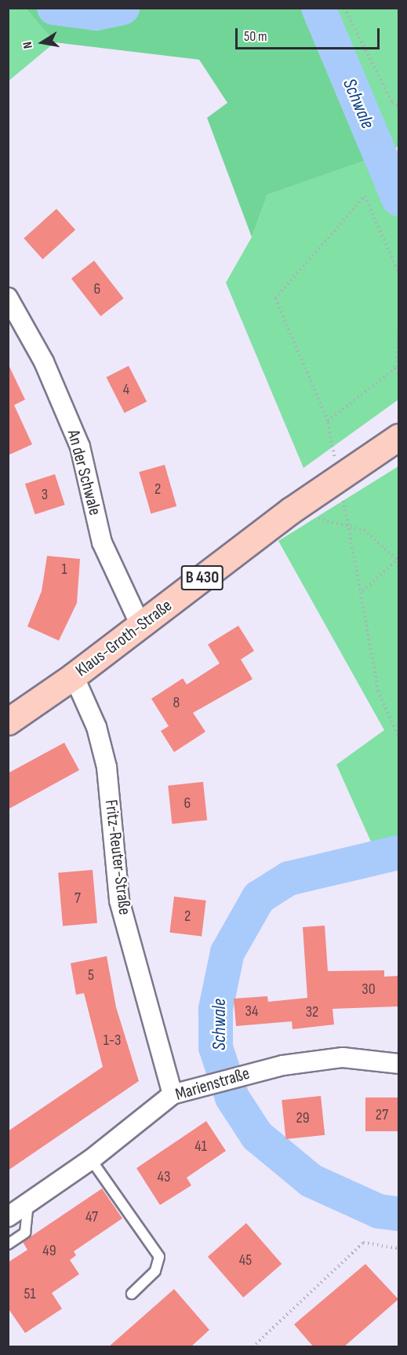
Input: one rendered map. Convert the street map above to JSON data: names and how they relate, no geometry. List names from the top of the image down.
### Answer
{
  "streets": {
    "main road": ["B 430", "Klaus-Groth-Straße"],
    "street": ["An der Schwale", "Fritz-Reuter-Straße", "Marienstraße"]
  },
  "crossings": [
    ["An der Schwale", "Klaus-Groth-Straße"],
    ["Klaus-Groth-Straße", "Fritz-Reuter-Straße"],
    ["Fritz-Reuter-Straße", "Marienstraße"]
  ],
  "water": ["Schwale"],
  "house_numbers": [
    "6",
    "4",
    "2",
    "3",
    "1",
    "8",
    "6",
    "7",
    "2",
    "5",
    "30",
    "34",
    "32",
    "1-3",
    "27",
    "29",
    "41",
    "43",
    "47",
    "49",
    "45",
    "51"
  ],
  "scale_bar": "50 m",
  "north": "left"
}
